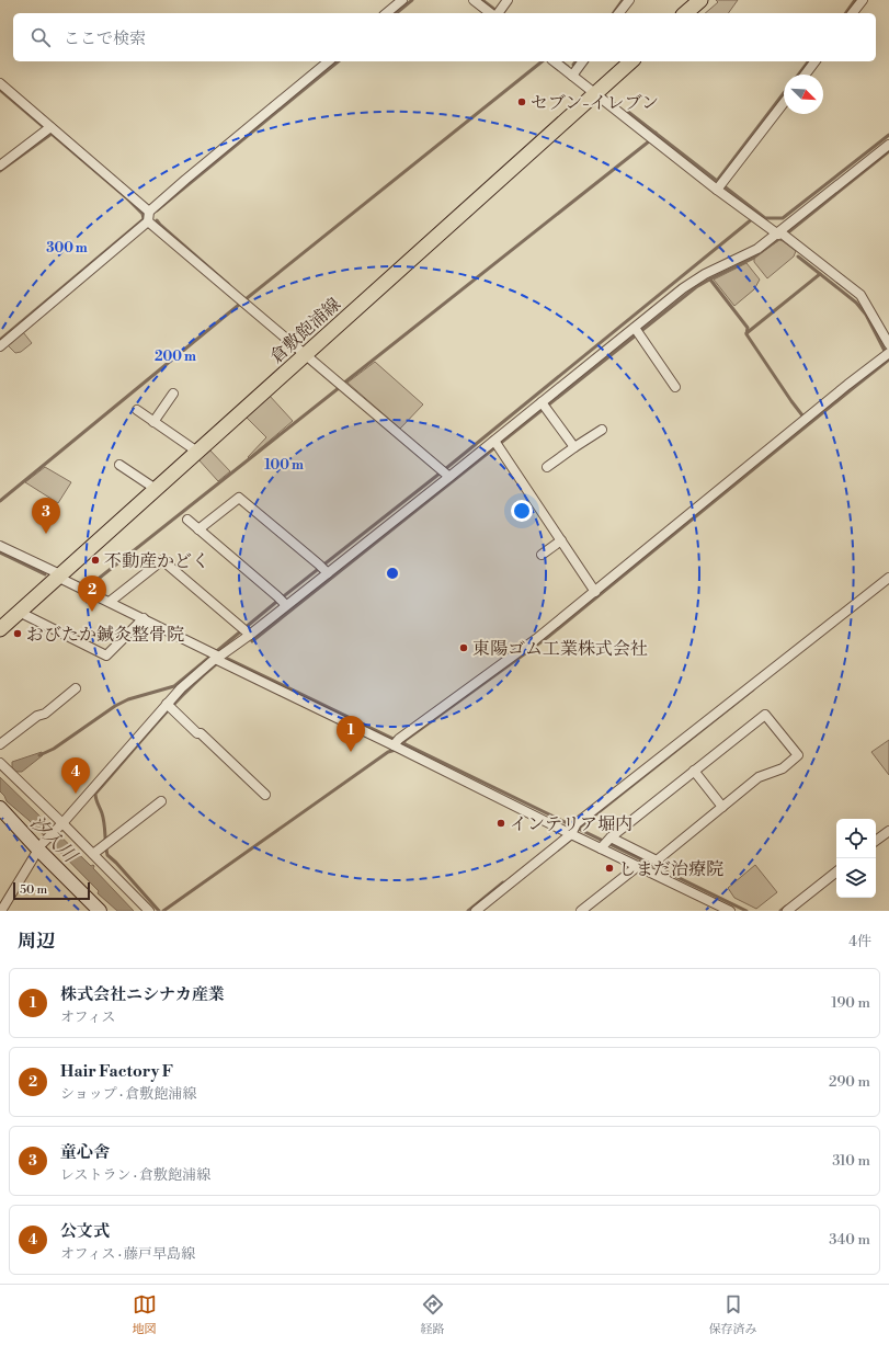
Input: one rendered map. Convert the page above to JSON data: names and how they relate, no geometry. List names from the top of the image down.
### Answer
{
  "streets": {
    "main road": ["倉敷飽浦線"]
  },
  "water": ["汐入川"],
  "places": [
    "セブン-イレブン",
    "不動産かどく",
    "おびたか鍼灸整骨院",
    "東陽ゴム工業株式会社",
    "インテリア堀内",
    "しまだ治療院"
  ],
  "scale_bar": "50 m",
  "north": "bottom right",
  "page": {
    "search": "ここで検索",
    "pins": [
      "3",
      "2",
      "1",
      "4"
    ],
    "scale": "50 m",
    "heading": ["周辺", "4件"],
    "list": [
      {
        "mark": "1",
        "name": "株式会社ニシナカ産業",
        "note": "オフィス",
        "value": "190 m"
      },
      {
        "mark": "2",
        "name": "Hair Factory F",
        "note": "ショップ · 倉敷飽浦線",
        "value": "290 m"
      },
      {
        "mark": "3",
        "name": "童心舎",
        "note": "レストラン · 倉敷飽浦線",
        "value": "310 m"
      },
      {
        "mark": "4",
        "name": "公文式",
        "note": "オフィス · 藤戸早島線",
        "value": "340 m"
      }
    ],
    "nav": ["地図", "経路", "保存済み"]
  },
  "rings": ["300 m", "200 m", "100 m"]
}
